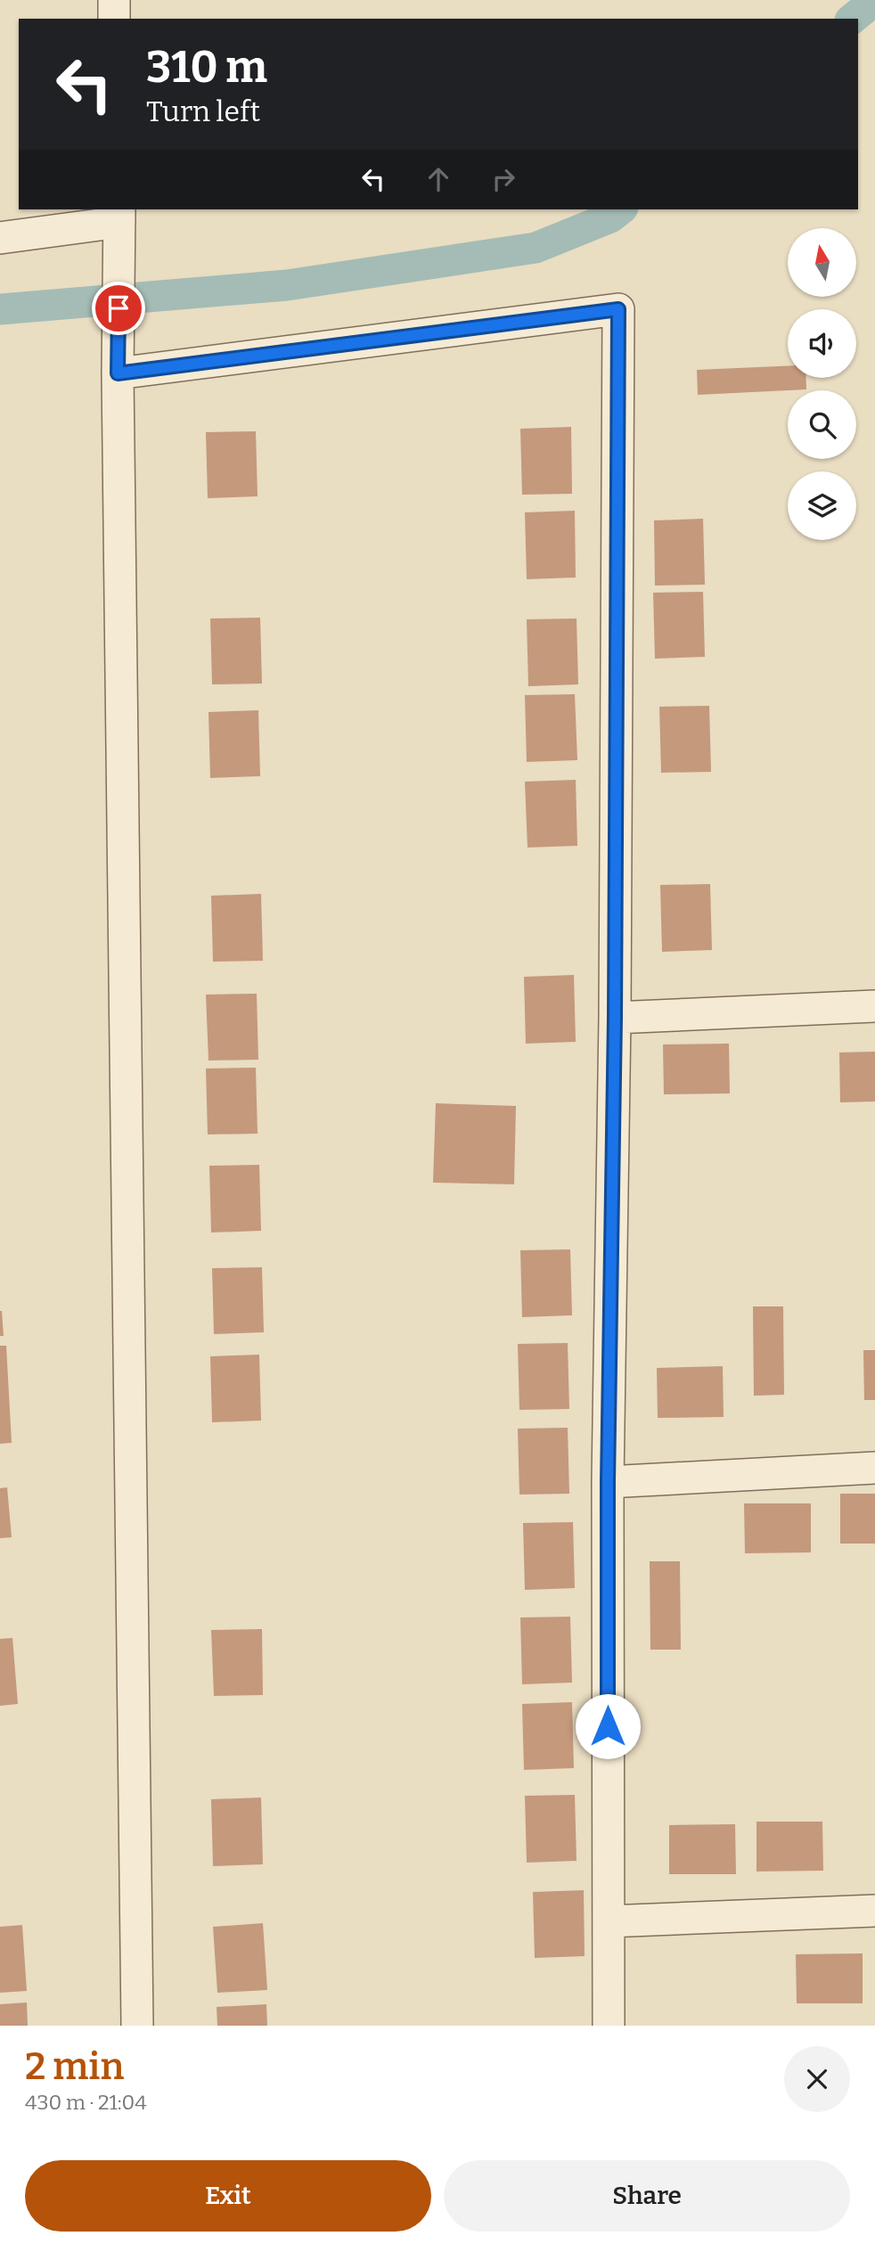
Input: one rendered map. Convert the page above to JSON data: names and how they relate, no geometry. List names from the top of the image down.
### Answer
{
  "north": "top",
  "page": {
    "turn": ["310 m", "Turn left"],
    "heading": ["2 min", "430 m · 21:04"],
    "buttons": ["Exit", "Share"]
  }
}
